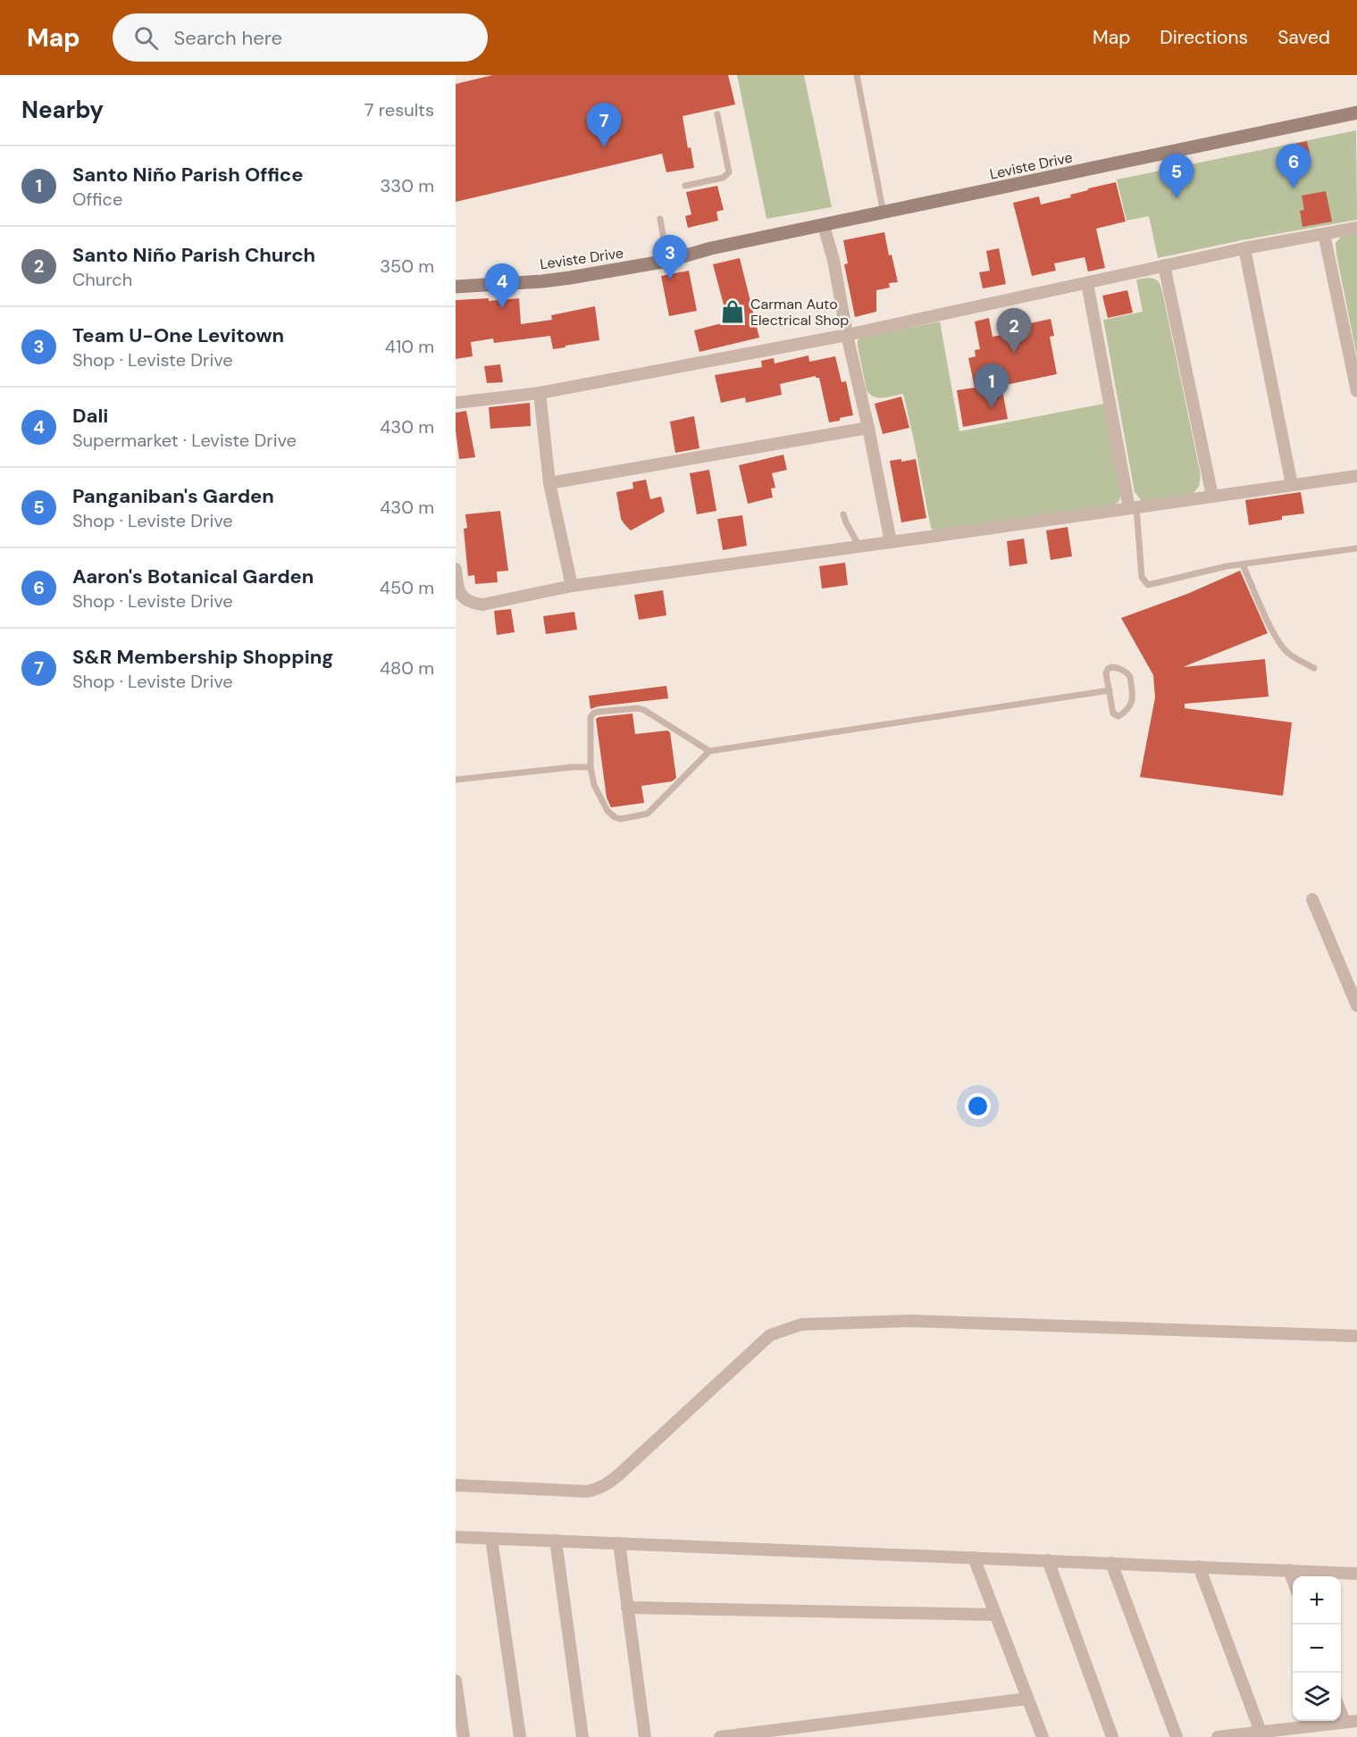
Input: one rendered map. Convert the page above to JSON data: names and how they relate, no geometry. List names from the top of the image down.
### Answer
{
  "streets": {
    "main road": ["Leviste Drive"]
  },
  "places": {
    "shop": ["Carman Auto Electrical Shop"]
  },
  "page": {
    "header": "Map",
    "search": "Search here",
    "nav": ["Map", "Directions", "Saved"],
    "heading": ["Nearby", "7 results"],
    "pins": [
      "7",
      "6",
      "5",
      "3",
      "4",
      "2",
      "1"
    ],
    "list": [
      {
        "mark": "1",
        "name": "Santo Niño Parish Office",
        "note": "Office",
        "value": "330 m"
      },
      {
        "mark": "2",
        "name": "Santo Niño Parish Church",
        "note": "Church",
        "value": "350 m"
      },
      {
        "mark": "3",
        "name": "Team U-One Levitown",
        "note": "Shop · Leviste Drive",
        "value": "410 m"
      },
      {
        "mark": "4",
        "name": "Dali",
        "note": "Supermarket · Leviste Drive",
        "value": "430 m"
      },
      {
        "mark": "5",
        "name": "Panganiban's Garden",
        "note": "Shop · Leviste Drive",
        "value": "430 m"
      },
      {
        "mark": "6",
        "name": "Aaron's Botanical Garden",
        "note": "Shop · Leviste Drive",
        "value": "450 m"
      },
      {
        "mark": "7",
        "name": "S&R Membership Shopping",
        "note": "Shop · Leviste Drive",
        "value": "480 m"
      }
    ],
    "map_buttons": ["+", "−"]
  }
}
